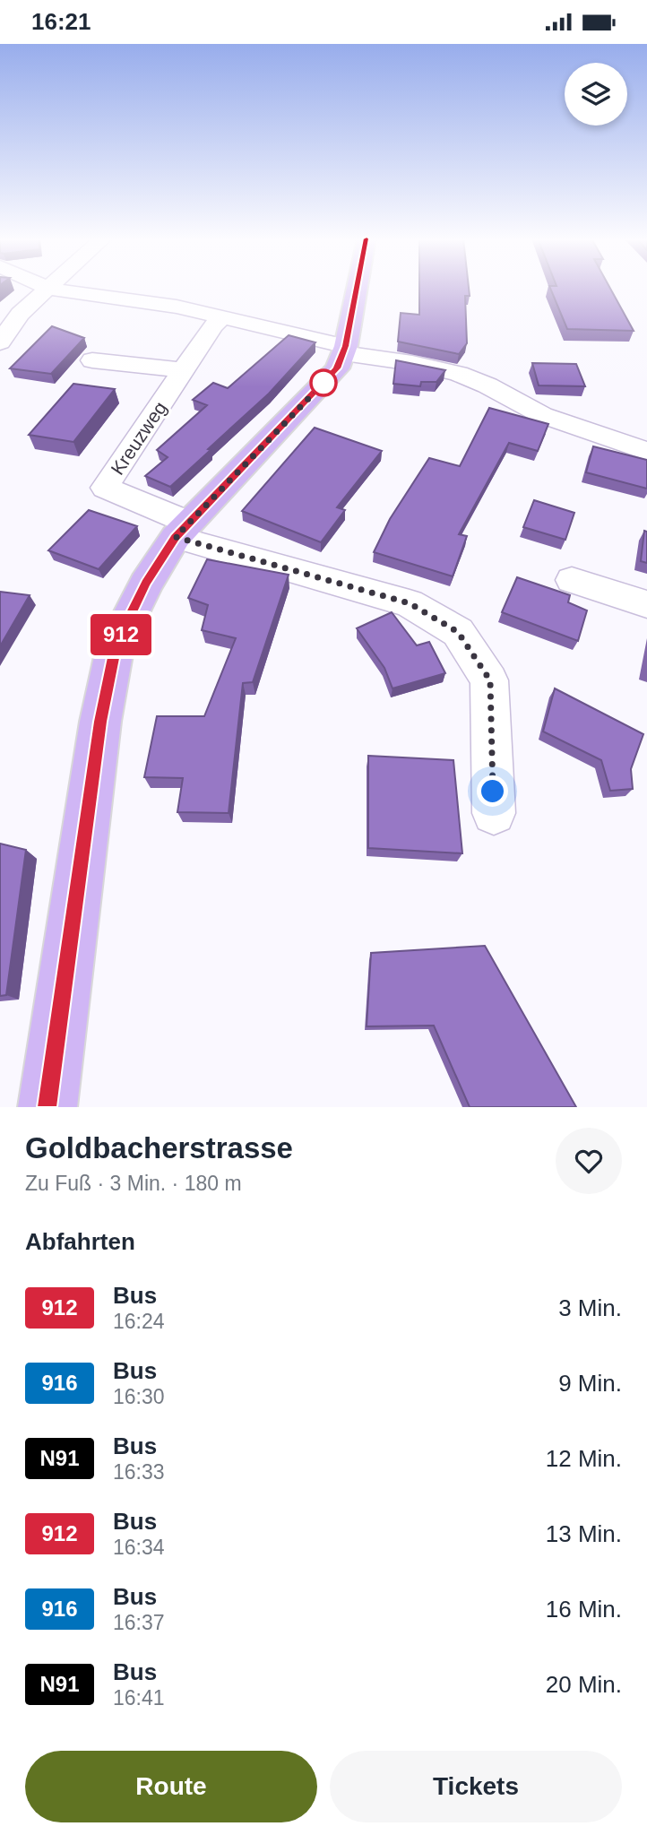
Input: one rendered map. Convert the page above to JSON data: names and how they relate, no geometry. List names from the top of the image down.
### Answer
{
  "streets": {
    "street": ["Kreuzweg"]
  },
  "lines": ["bus line 912"],
  "page": {
    "status": "16:21",
    "on_map": "912",
    "heading": [
      ["Goldbacherstrasse", "Zu Fuß · 3 Min. · 180 m"],
      "Abfahrten"
    ],
    "list": [
      {
        "mark": "912",
        "name": "Bus",
        "note": "16:24",
        "value": "3 Min."
      },
      {
        "mark": "916",
        "name": "Bus",
        "note": "16:30",
        "value": "9 Min."
      },
      {
        "mark": "N91",
        "name": "Bus",
        "note": "16:33",
        "value": "12 Min."
      },
      {
        "mark": "912",
        "name": "Bus",
        "note": "16:34",
        "value": "13 Min."
      },
      {
        "mark": "916",
        "name": "Bus",
        "note": "16:37",
        "value": "16 Min."
      },
      {
        "mark": "N91",
        "name": "Bus",
        "note": "16:41",
        "value": "20 Min."
      }
    ],
    "buttons": ["Route", "Tickets"]
  }
}
